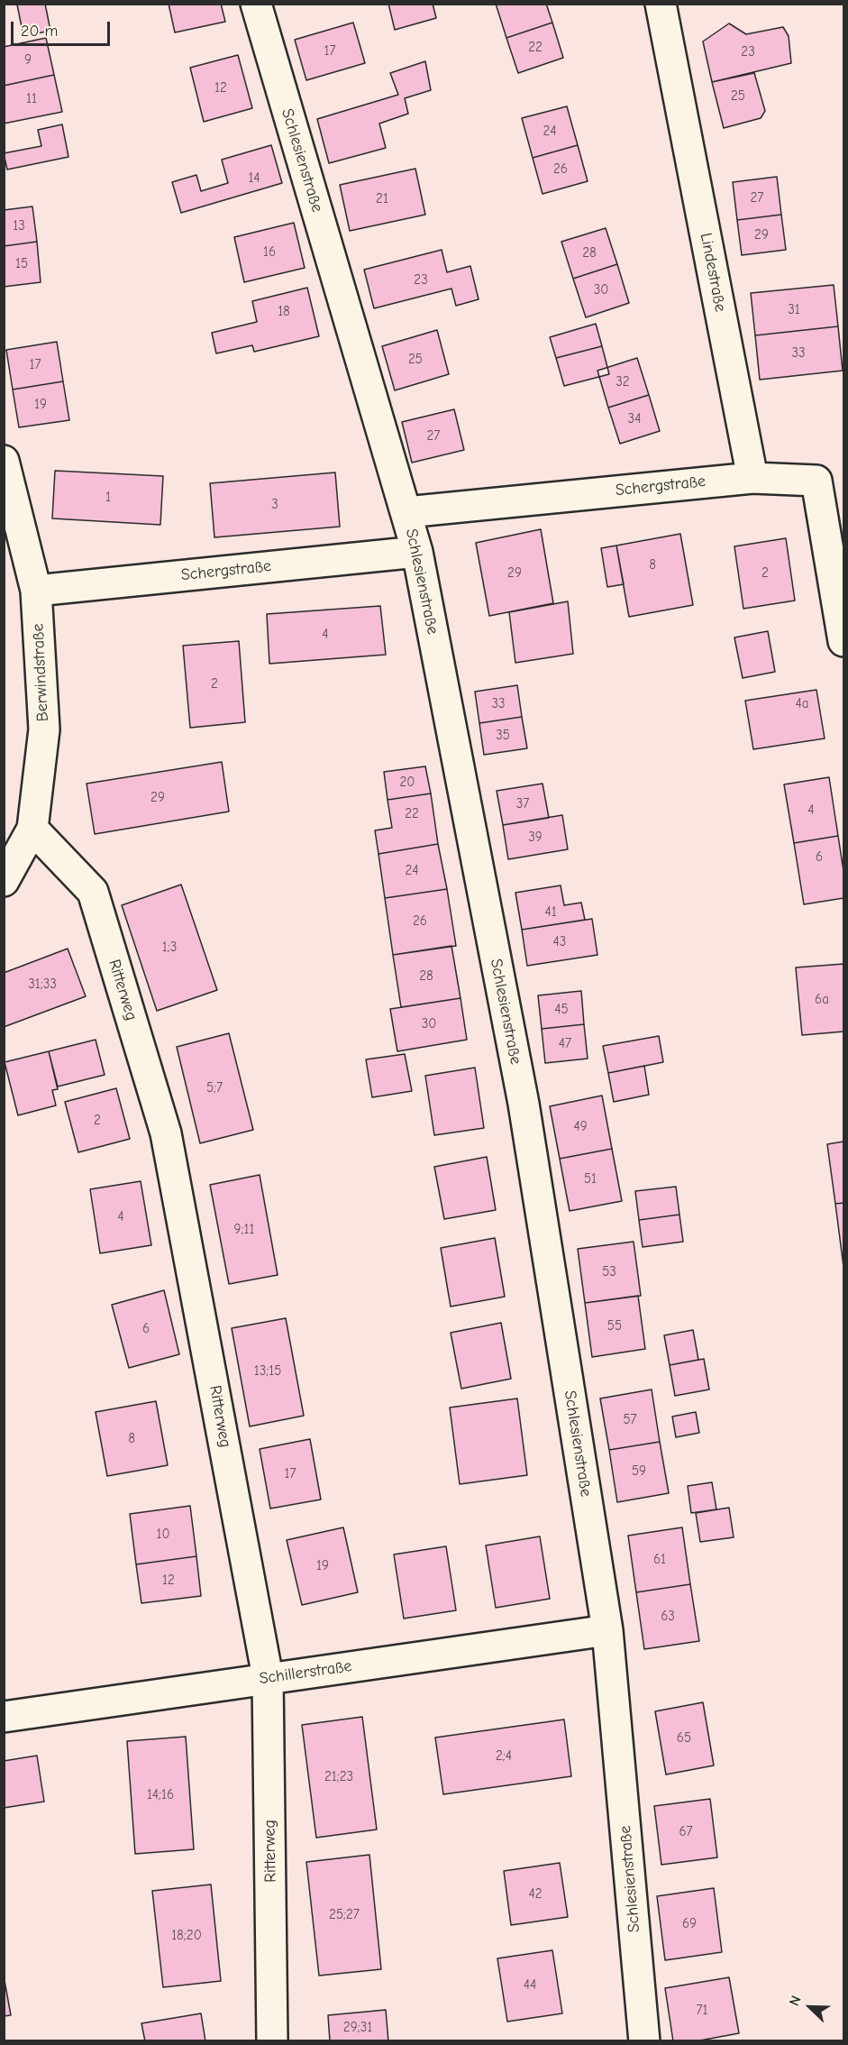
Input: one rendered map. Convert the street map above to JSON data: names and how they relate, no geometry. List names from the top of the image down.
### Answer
{
  "streets": {
    "street": [
      "Schlesienstraße",
      "Lindestraße",
      "Schergstraße",
      "Berwindstraße",
      "Ritterweg",
      "Schillerstraße"
    ]
  },
  "crossings": [
    ["Schlesienstraße", "Schergstraße"],
    ["Schlesienstraße", "Schillerstraße"],
    ["Lindestraße", "Schergstraße"],
    ["Schergstraße", "Berwindstraße"],
    ["Berwindstraße", "Ritterweg"],
    ["Ritterweg", "Schillerstraße"]
  ],
  "house_numbers": [
    "22",
    "17",
    "23",
    "9",
    "12",
    "25",
    "11",
    "24",
    "26",
    "14",
    "27",
    "21",
    "13",
    "29",
    "16",
    "28",
    "15",
    "23",
    "30",
    "31",
    "18",
    "33",
    "25",
    "17",
    "32",
    "19",
    "34",
    "27",
    "1",
    "3",
    "8",
    "29",
    "2",
    "4",
    "2",
    "33",
    "4a",
    "35",
    "20",
    "29",
    "37",
    "4",
    "22",
    "39",
    "6",
    "24",
    "41",
    "26",
    "43",
    "1;3",
    "28",
    "31;33",
    "6a",
    "45",
    "30",
    "47",
    "5;7",
    "2",
    "49",
    "51",
    "4",
    "9;11",
    "53",
    "55",
    "6",
    "13;15",
    "57",
    "8",
    "59",
    "17",
    "10",
    "61",
    "19",
    "12",
    "63",
    "65",
    "2;4",
    "21;23",
    "14;16",
    "67",
    "42",
    "25;27",
    "69",
    "18;20",
    "44",
    "71",
    "29;31"
  ],
  "scale_bar": "20 m",
  "north": "top left"
}
